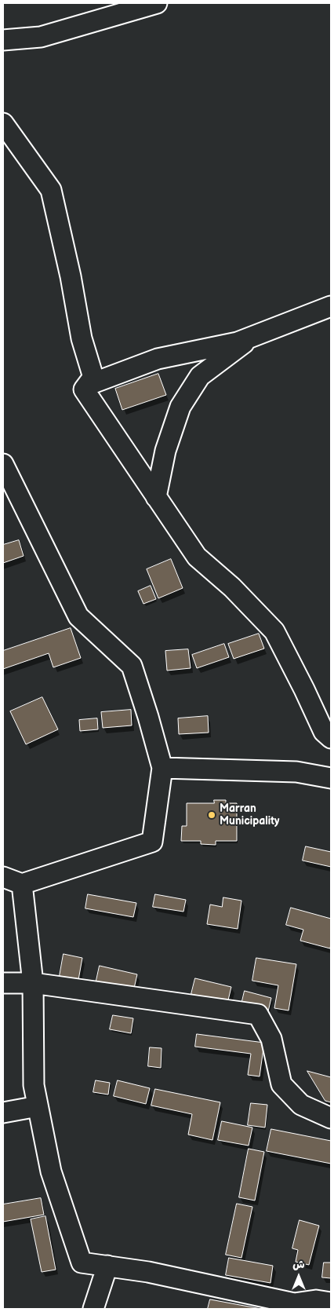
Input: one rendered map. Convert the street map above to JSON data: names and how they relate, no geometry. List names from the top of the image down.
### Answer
{
  "places": ["Marran Municipality"],
  "north": "top"
}
